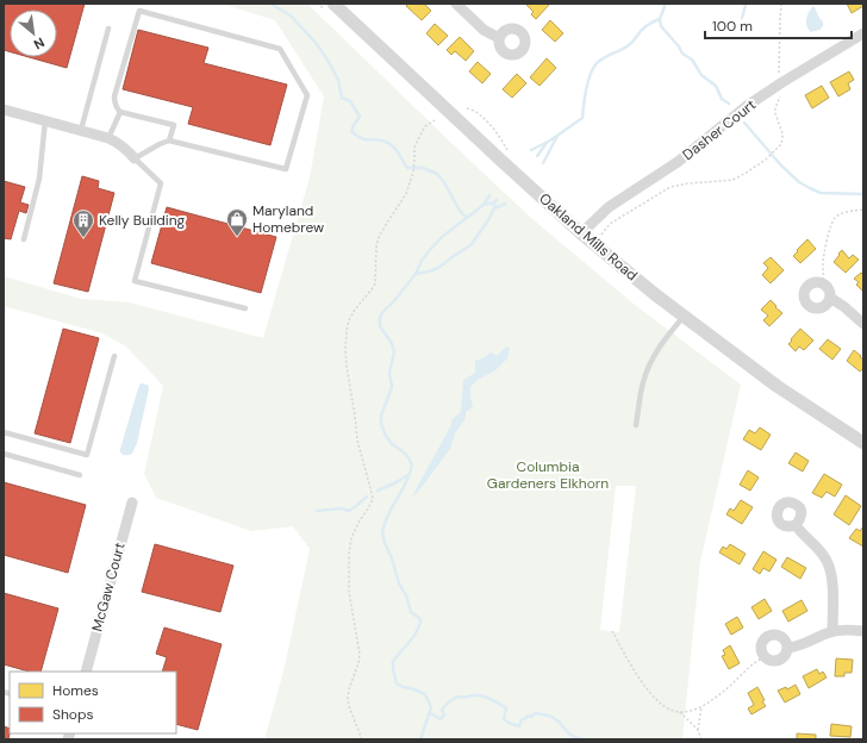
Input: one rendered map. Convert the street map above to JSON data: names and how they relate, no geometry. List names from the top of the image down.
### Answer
{
  "streets": {
    "street": ["Dasher Court", "Oakland Mills Road", "McGaw Court"]
  },
  "crossings": [
    ["Dasher Court", "Oakland Mills Road"]
  ],
  "parks": ["Columbia Gardeners Elkhorn"],
  "places": {
    "shop": ["Maryland Homebrew"],
    "building": ["Kelly Building"]
  },
  "legend": ["Homes", "Shops"],
  "scale_bar": "100 m",
  "north": "bottom right"
}
